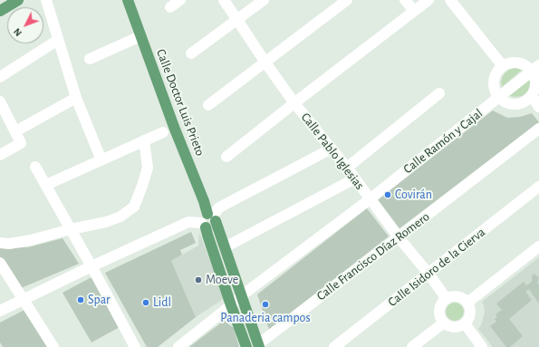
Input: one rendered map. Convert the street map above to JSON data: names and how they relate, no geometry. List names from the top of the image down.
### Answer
{
  "streets": {
    "main road": ["Calle Doctor Luis Prieto"],
    "street": [
      "Calle Ramón y Cajal",
      "Calle Pablo Iglesias",
      "Calle Francisco Díaz Romero",
      "Calle Isidoro de la Cierva"
    ]
  },
  "crossings": [
    ["Calle Ramón y Cajal", "Calle Pablo Iglesias"],
    ["Calle Pablo Iglesias", "Calle Francisco Díaz Romero"],
    ["Calle Pablo Iglesias", "Calle Isidoro de la Cierva"]
  ],
  "places": [
    "Covirán",
    "Moeve",
    "Spar",
    "Lidl",
    "Panaderia campos"
  ],
  "north": "bottom left"
}
